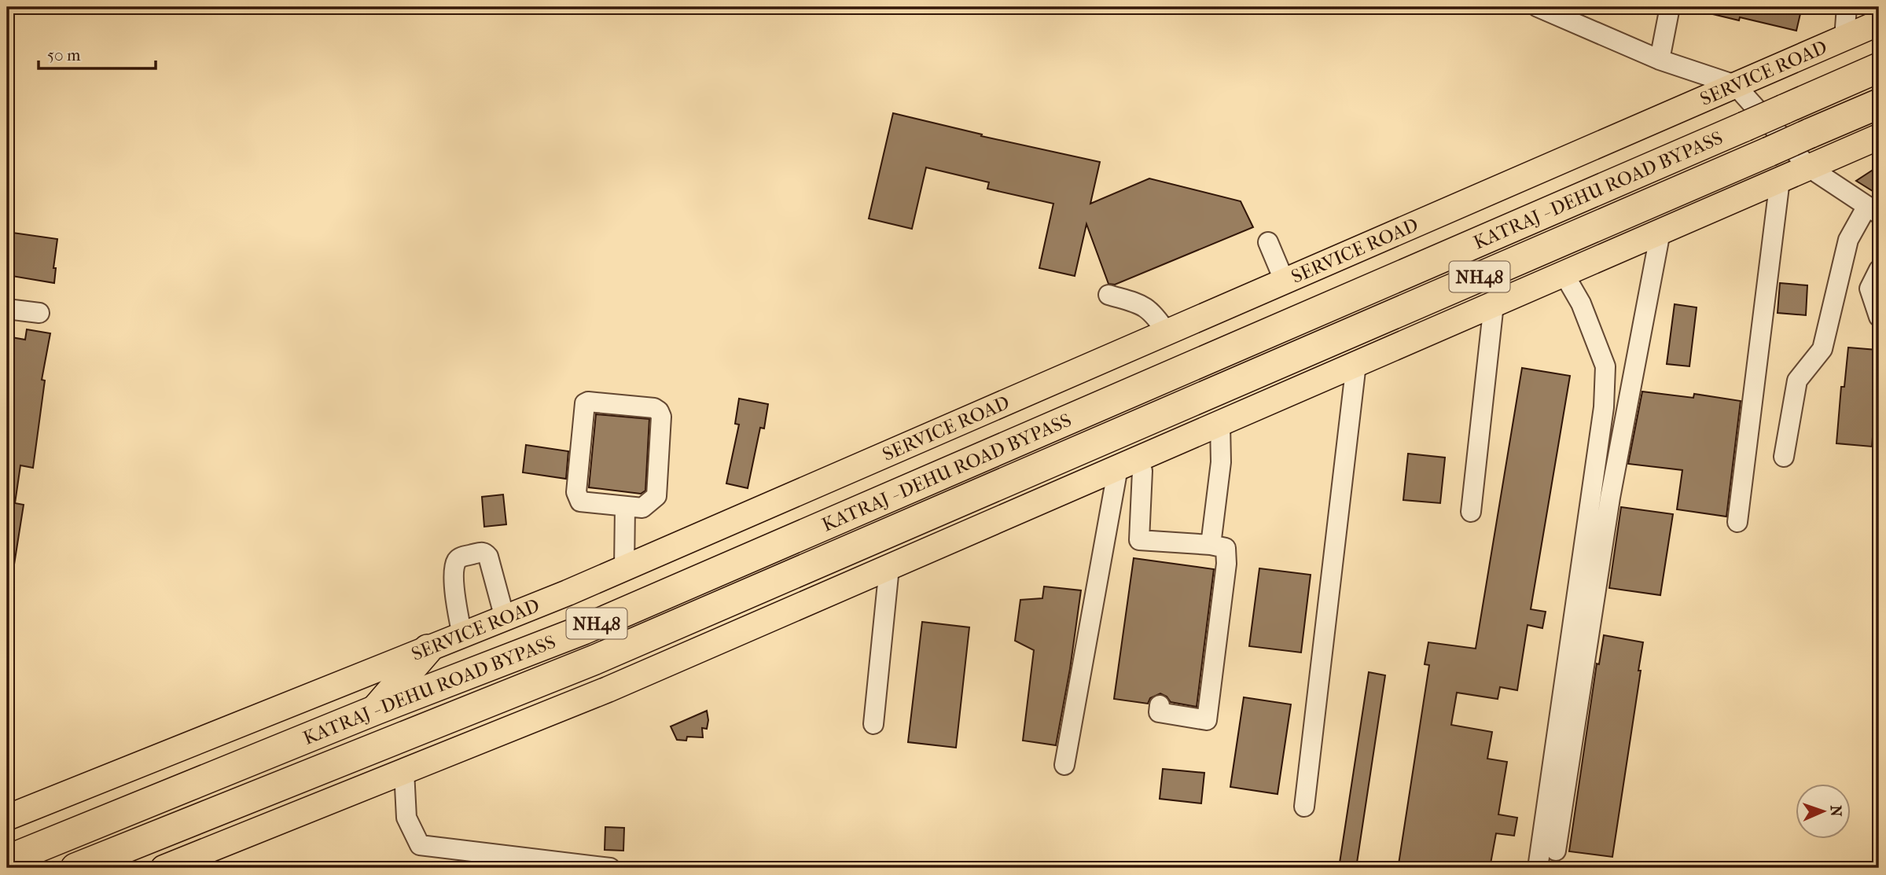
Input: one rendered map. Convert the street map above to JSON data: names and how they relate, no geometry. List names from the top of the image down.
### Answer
{
  "streets": {
    "highway": ["KATRAJ - DEHU ROAD BYPASS", "NH48"],
    "main road": ["SERVICE ROAD"]
  },
  "scale_bar": "50 m",
  "north": "right"
}
